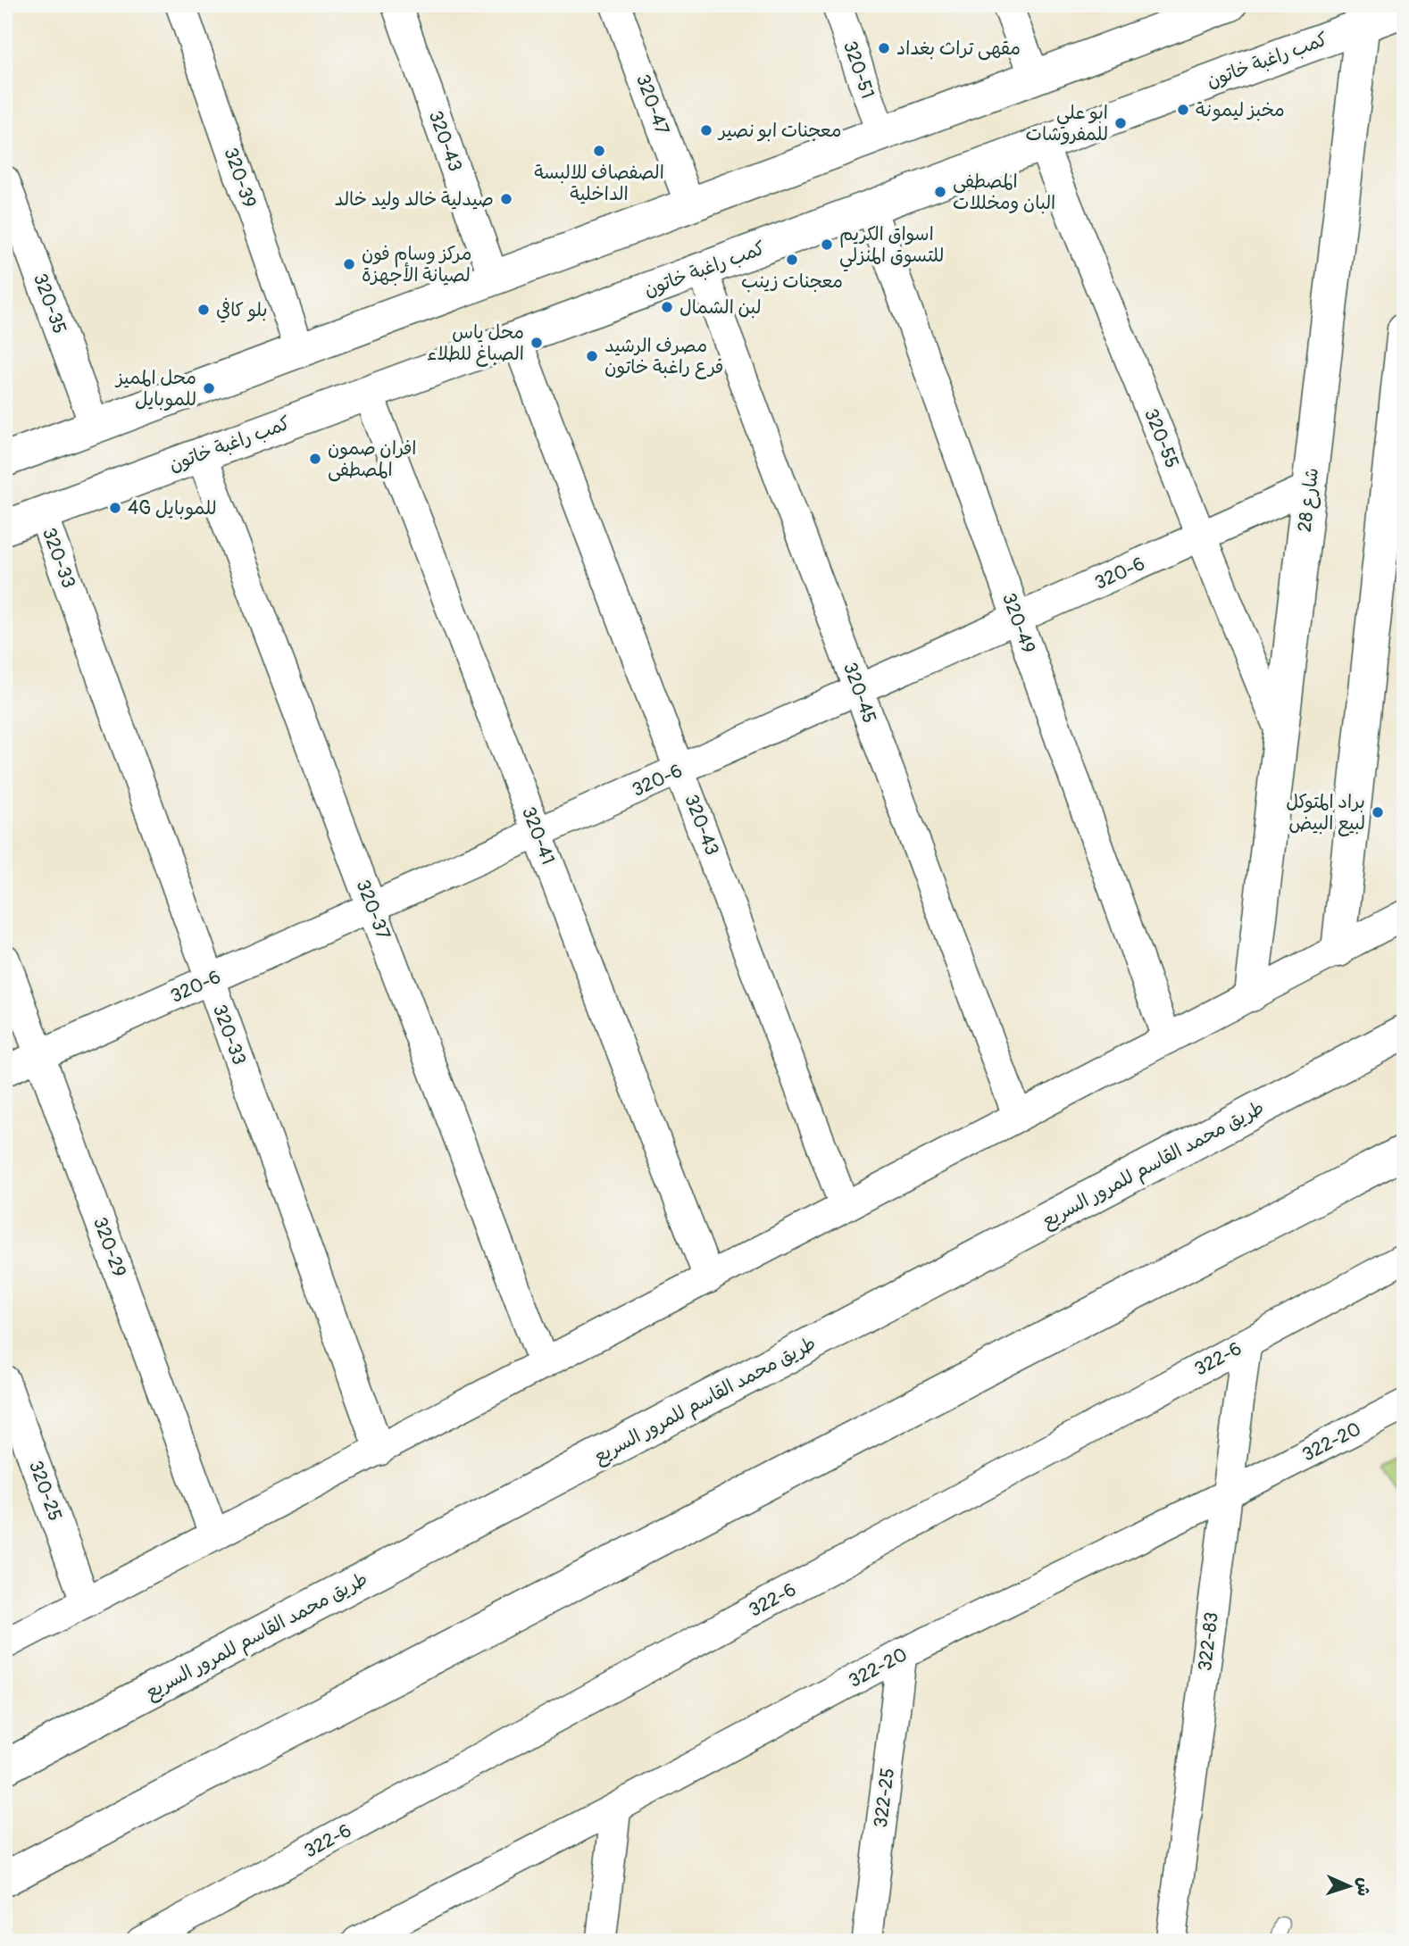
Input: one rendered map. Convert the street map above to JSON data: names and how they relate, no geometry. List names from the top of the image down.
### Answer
{
  "streets": {
    "main road": ["كمب راغبة خاتون", "شارع 28", "طريق محمد القاسم للمرور السريع"],
    "street": [
      "320-51",
      "320-47",
      "320-43",
      "320-39",
      "320-35",
      "320-55",
      "320-33",
      "320-6",
      "320-49",
      "320-45",
      "320-41",
      "320-37",
      "320-29",
      "322-6",
      "322-20",
      "320-25",
      "322-83",
      "322-25"
    ]
  },
  "crossings": [
    ["كمب راغبة خاتون", "320-43"],
    ["كمب راغبة خاتون", "320-55"],
    ["كمب راغبة خاتون", "شارع 28"],
    ["كمب راغبة خاتون", "320-33"],
    ["كمب راغبة خاتون", "320-49"],
    ["كمب راغبة خاتون", "320-45"],
    ["كمب راغبة خاتون", "320-41"],
    ["كمب راغبة خاتون", "320-37"],
    ["320-43", "320-6"],
    ["320-55", "شارع 28"],
    ["320-55", "320-6"],
    ["شارع 28", "320-6"],
    ["320-33", "320-6"],
    ["320-6", "320-49"],
    ["320-6", "320-45"],
    ["320-6", "320-41"],
    ["320-6", "320-37"],
    ["320-6", "320-29"],
    ["322-6", "322-83"],
    ["322-20", "322-83"],
    ["322-20", "322-25"]
  ],
  "places": [
    "مقهى تراث بغداد",
    "مخبز ليمونة",
    "ابو علي للمفروشات",
    "معجنات ابو نصير",
    "الصفصاف للالبسة الداخلية",
    "المصطفى البان ومخللات",
    "صيدلية خالد وليد خالد",
    "اسواق الكريم للتسوق المنزلي",
    "معجنات زينب",
    "مركز وسام فون لصيانة الأجهزة",
    "لبن الشمال",
    "بلو كافي",
    "محل ياس الصباغ للطلاء",
    "مصرف الرشيد فرع راغبة خاتون",
    "محل المميز للموبايل",
    "افران صمون المصطفى",
    "4G للموبايل",
    "براد المتوكل لبيع البيض"
  ],
  "north": "right"
}
